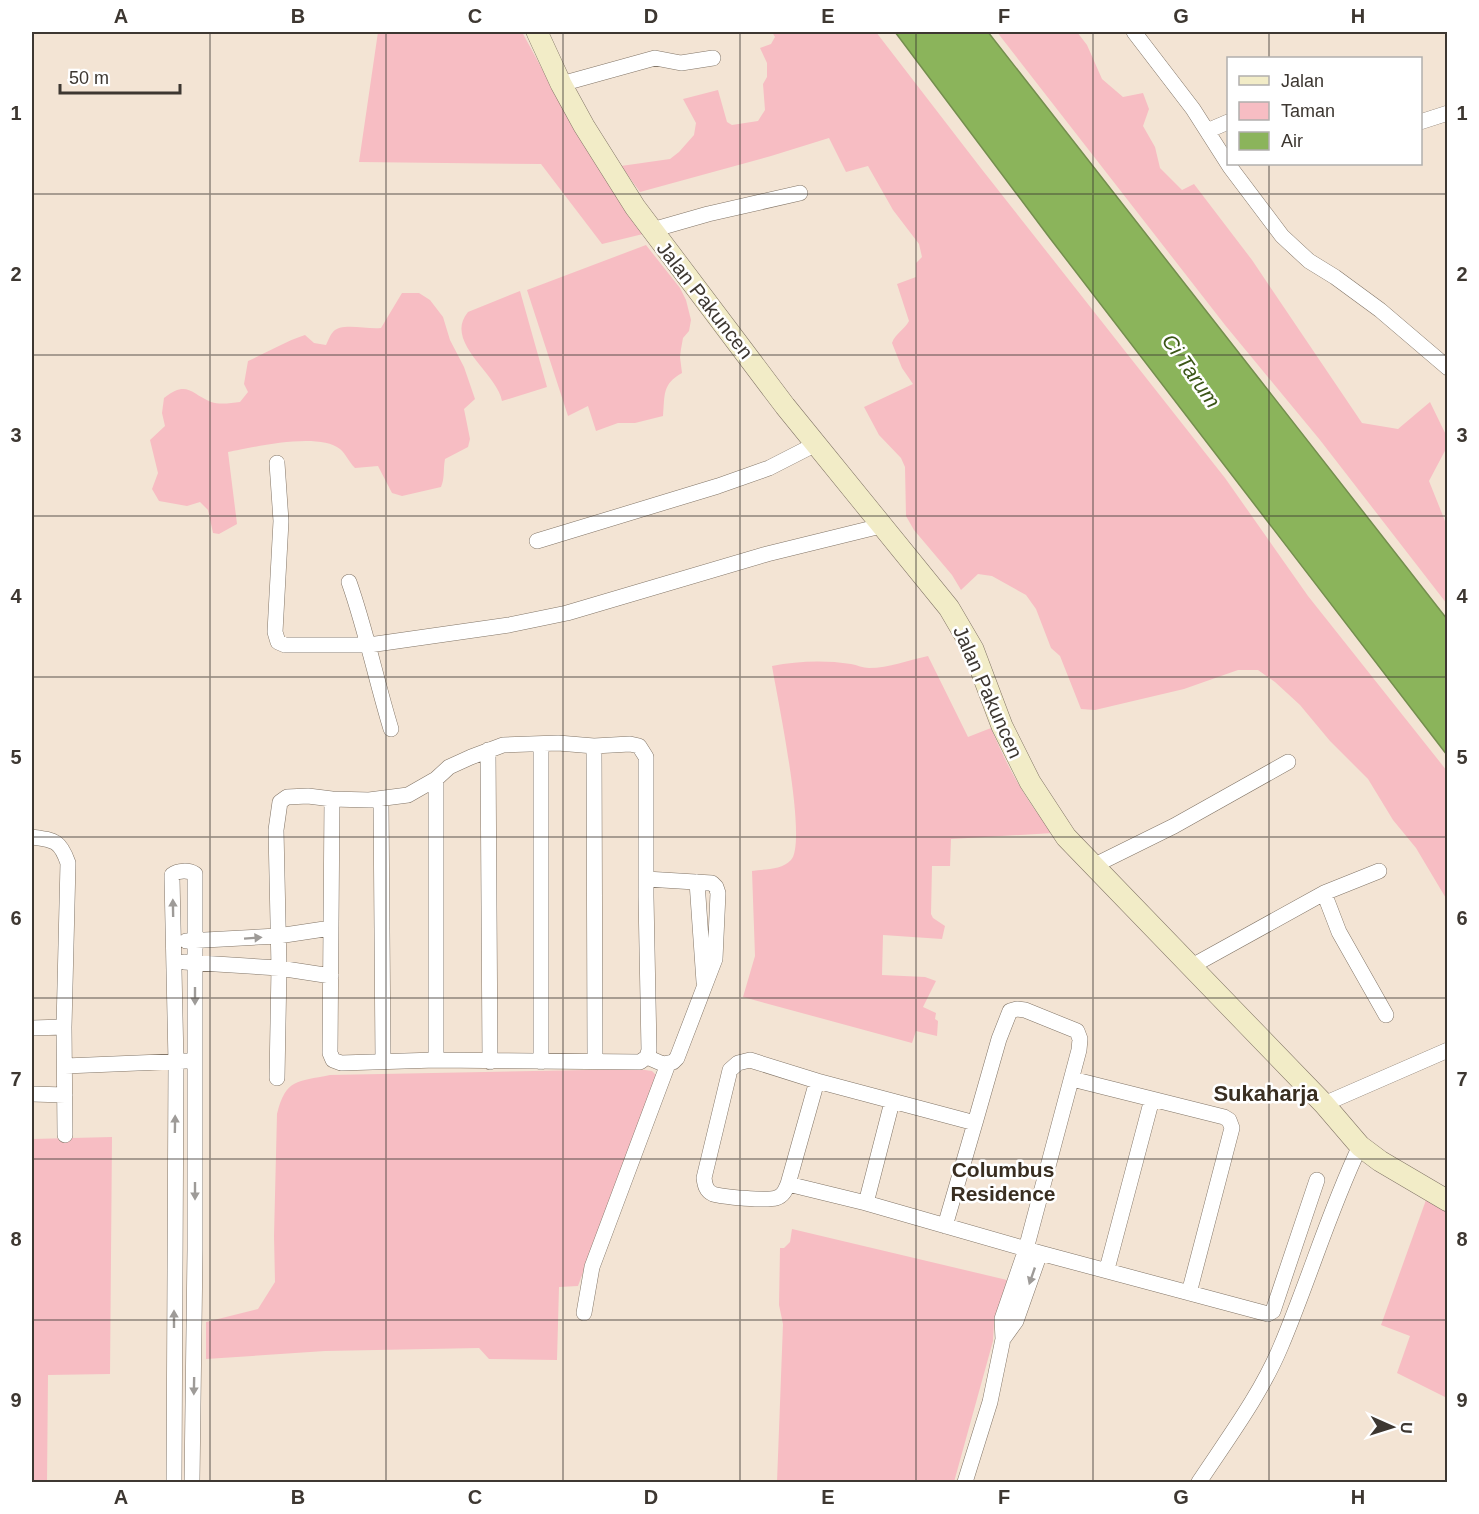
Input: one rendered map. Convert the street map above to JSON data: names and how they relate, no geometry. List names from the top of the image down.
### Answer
{
  "streets": {
    "street": ["Jalan Pakuncen"]
  },
  "districts": ["Sukaharja", "Columbus Residence"],
  "water": ["Ci Tarum"],
  "legend": ["Jalan", "Taman", "Air"],
  "scale_bar": "50 m",
  "north": "right",
  "grid": {
    "columns": [
      "A",
      "B",
      "C",
      "D",
      "E",
      "F",
      "G",
      "H"
    ],
    "rows": [
      "1",
      "2",
      "3",
      "4",
      "5",
      "6",
      "7",
      "8",
      "9"
    ]
  }
}
